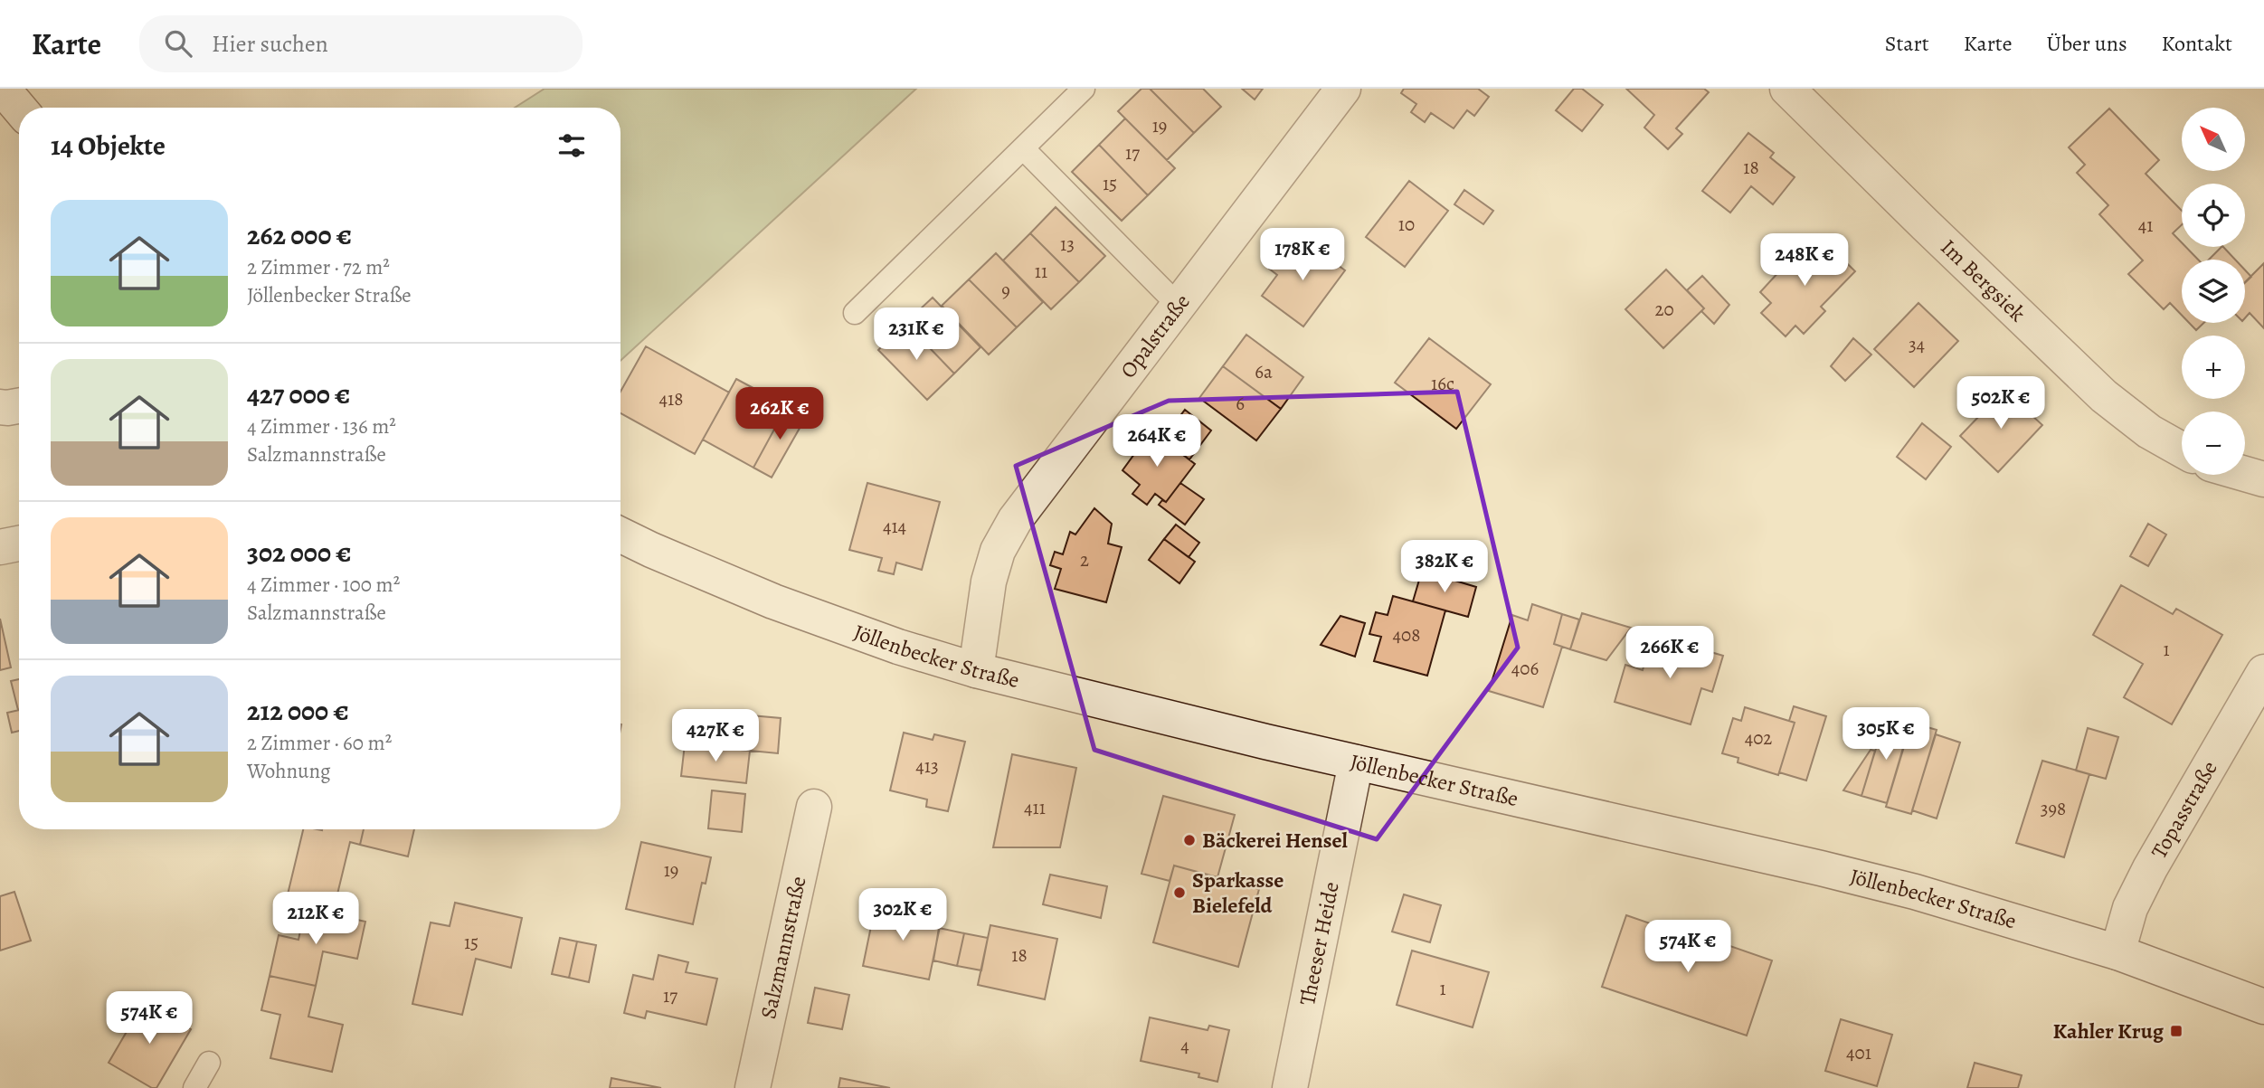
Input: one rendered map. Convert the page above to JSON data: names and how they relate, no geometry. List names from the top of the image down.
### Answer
{
  "streets": {
    "street": [
      "Im Bergsiek",
      "Opalstraße",
      "Jöllenbecker Straße",
      "Topasstraße",
      "Theeser Heide",
      "Salzmannstraße"
    ]
  },
  "crossings": [
    ["Opalstraße", "Jöllenbecker Straße"],
    ["Jöllenbecker Straße", "Topasstraße"],
    ["Jöllenbecker Straße", "Theeser Heide"]
  ],
  "places": {
    "other": ["Bäckerei Hensel", "Sparkasse Bielefeld"],
    "transit": ["Kahler Krug"]
  },
  "house_numbers": [
    "19",
    "17",
    "18",
    "15",
    "10",
    "41",
    "13",
    "11",
    "9",
    "20",
    "34",
    "6a",
    "16c",
    "418",
    "6",
    "414",
    "2",
    "408",
    "1",
    "406",
    "402",
    "413",
    "411",
    "398",
    "19",
    "15",
    "18",
    "1",
    "17",
    "4",
    "401"
  ],
  "north": "top left",
  "page": {
    "header": "Karte",
    "search": "Hier suchen",
    "nav": [
      "Start",
      "Karte",
      "Über uns",
      "Kontakt"
    ],
    "map_buttons": ["+", "−"],
    "heading": "14 Objekte",
    "list": [
      {
        "name": "262 000 €",
        "note": "2 Zimmer · 72 m² · Jöllenbecker Straße"
      },
      {
        "name": "427 000 €",
        "note": "4 Zimmer · 136 m² · Salzmannstraße"
      },
      {
        "name": "302 000 €",
        "note": "4 Zimmer · 100 m² · Salzmannstraße"
      },
      {
        "name": "212 000 €",
        "note": "2 Zimmer · 60 m² · Wohnung"
      }
    ],
    "price": [
      "178K €",
      "248K €",
      "231K €",
      "502K €",
      "262K €",
      "264K €",
      "382K €",
      "266K €",
      "305K €",
      "427K €",
      "302K €",
      "212K €",
      "574K €",
      "574K €"
    ]
  }
}
